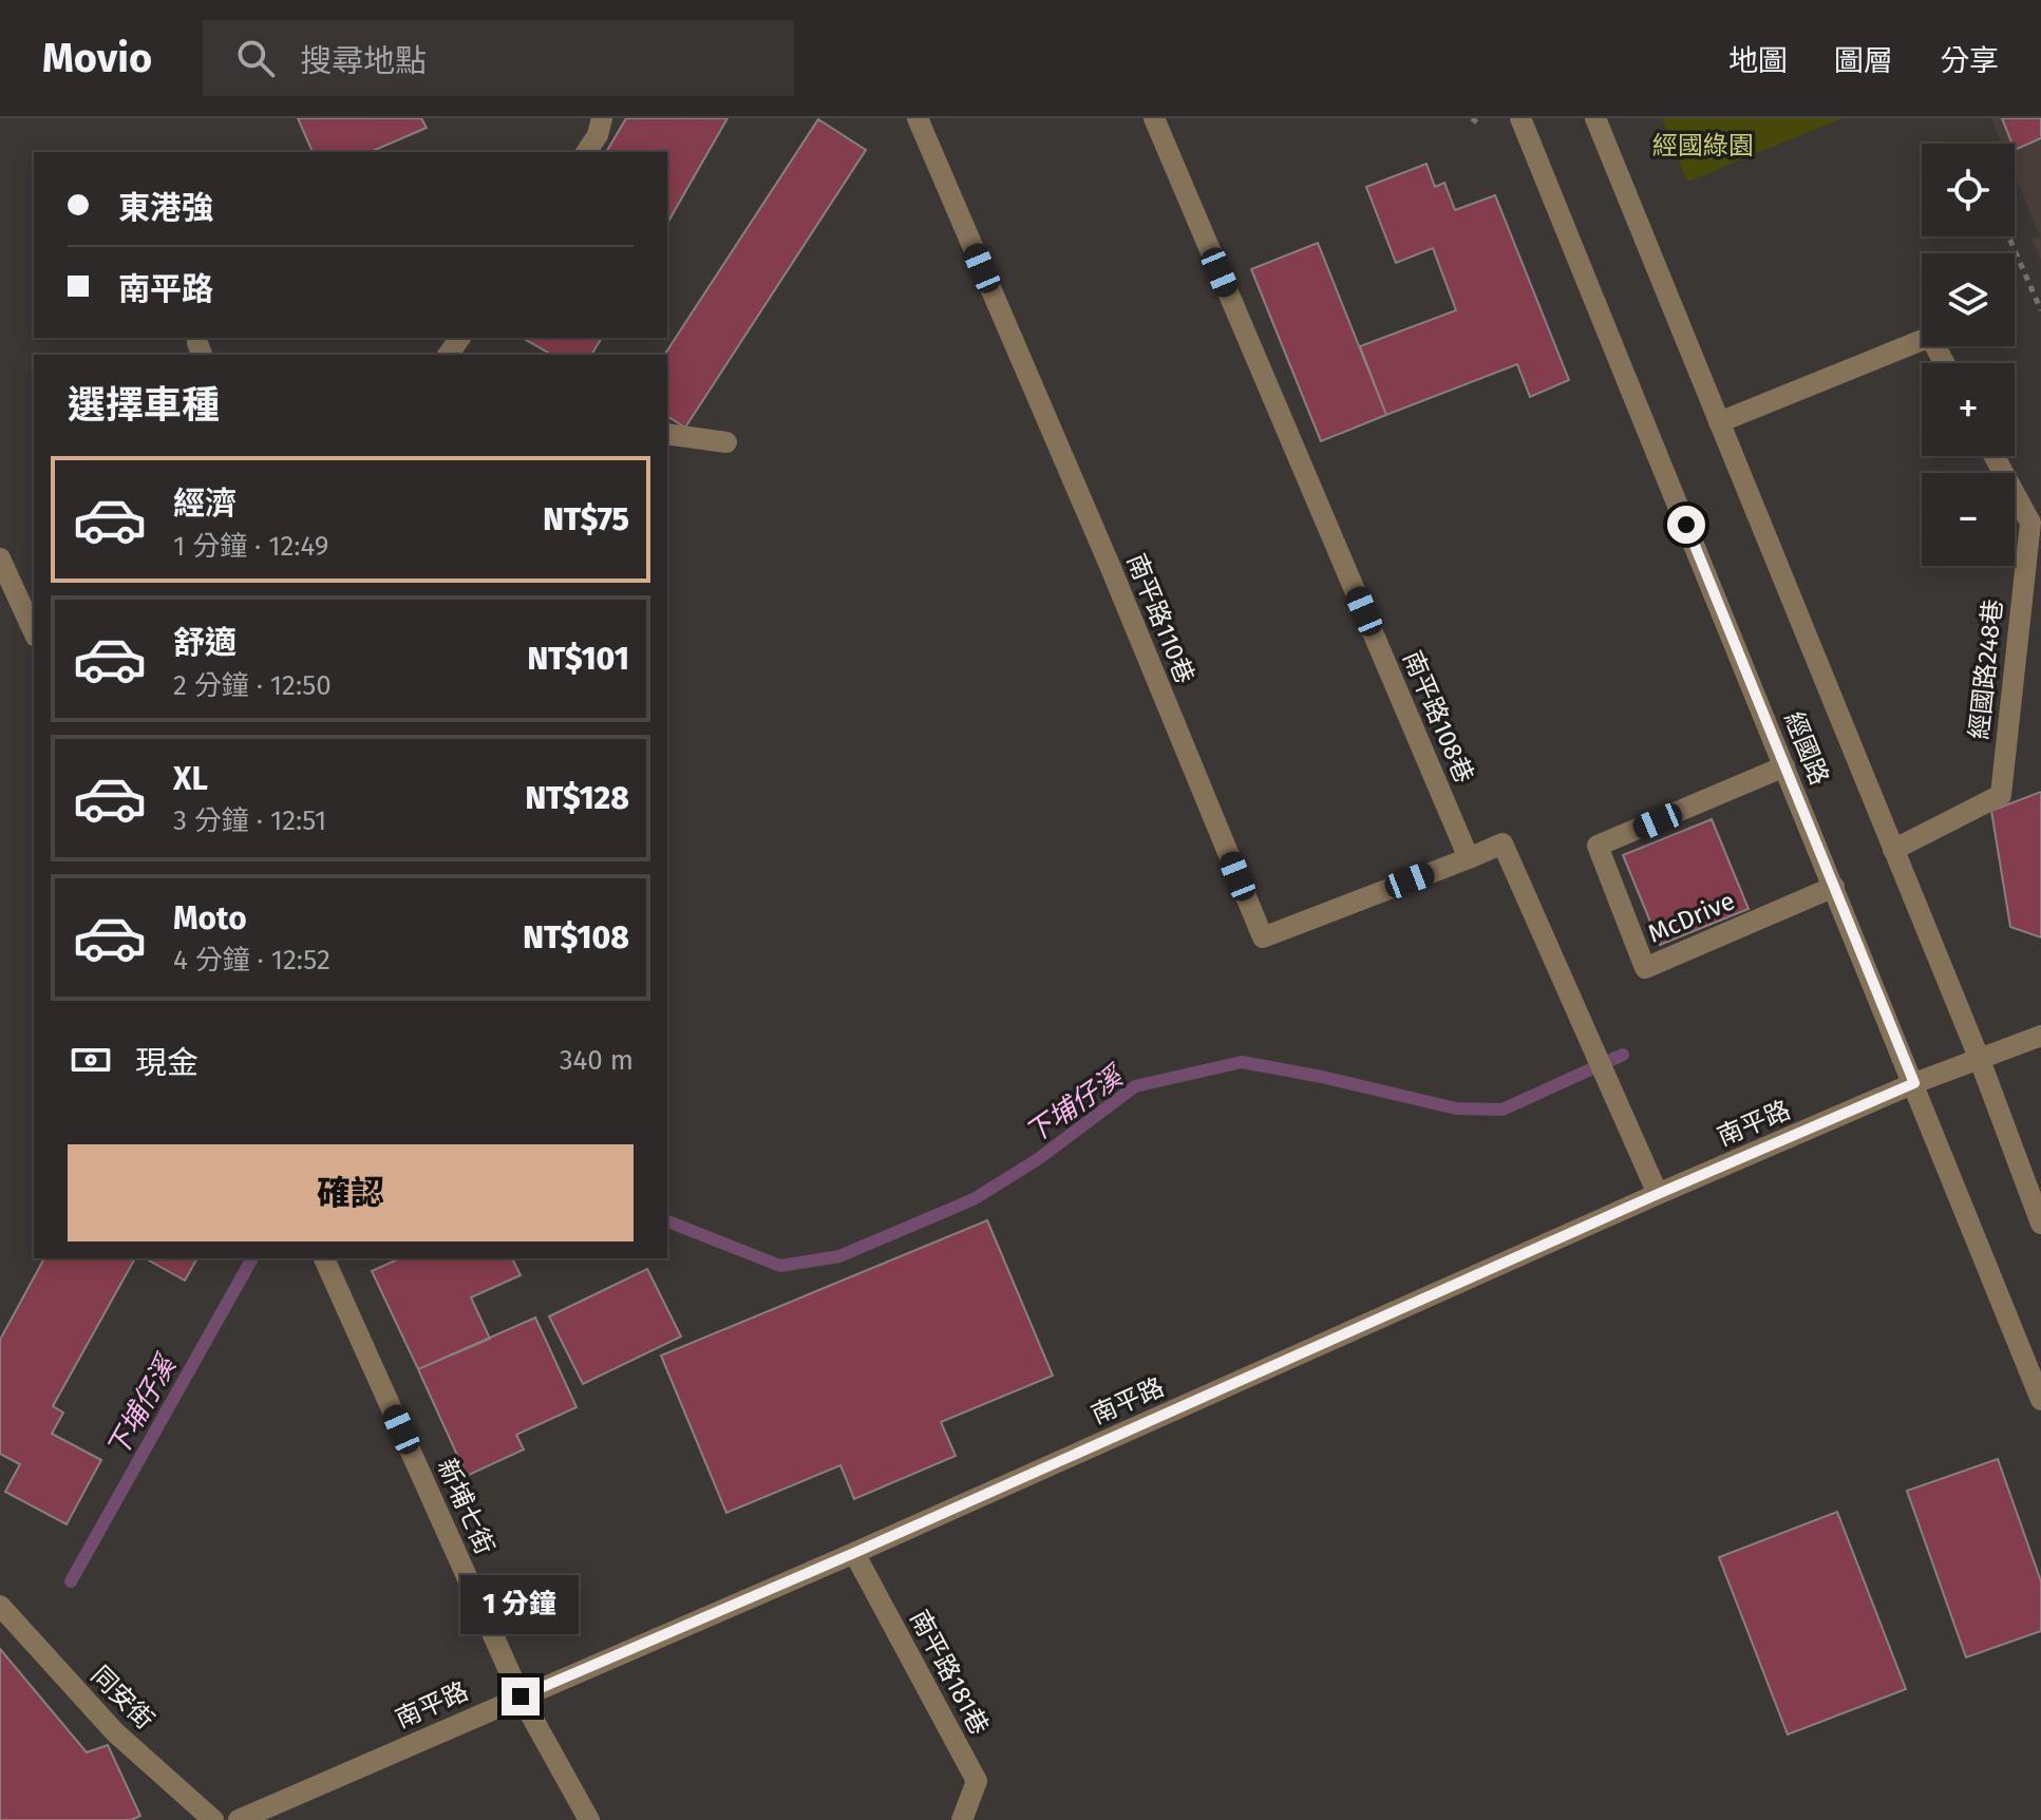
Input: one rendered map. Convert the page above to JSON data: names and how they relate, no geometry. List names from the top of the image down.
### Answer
{
  "streets": {
    "street": [
      "南平路110巷",
      "經國路248巷",
      "南平路108巷",
      "經國路",
      "McDrive",
      "南平路",
      "新埔七街",
      "南平路181巷",
      "同安街"
    ]
  },
  "crossings": [
    ["南平路110巷", "南平路108巷"],
    ["經國路248巷", "經國路"],
    ["經國路", "McDrive"],
    ["經國路", "南平路"],
    ["南平路", "新埔七街"],
    ["南平路", "南平路181巷"]
  ],
  "water": ["下埔仔溪"],
  "parks": ["經國綠園"],
  "page": {
    "header": "Movio",
    "search": "搜尋地點",
    "nav": ["地圖", "圖層", "分享"],
    "map_buttons": ["+", "−"],
    "banner": ["東港強", "南平路"],
    "heading": "選擇車種",
    "list": [
      {
        "name": "經濟",
        "note": "1 分鐘 · 12:49",
        "value": "NT$75"
      },
      {
        "name": "舒適",
        "note": "2 分鐘 · 12:50",
        "value": "NT$101"
      },
      {
        "name": "XL",
        "note": "3 分鐘 · 12:51",
        "value": "NT$128"
      },
      {
        "name": "Moto",
        "note": "4 分鐘 · 12:52",
        "value": "NT$108"
      }
    ],
    "pay": ["現金", "340 m"],
    "buttons": "確認",
    "bubble": "1 分鐘"
  }
}
